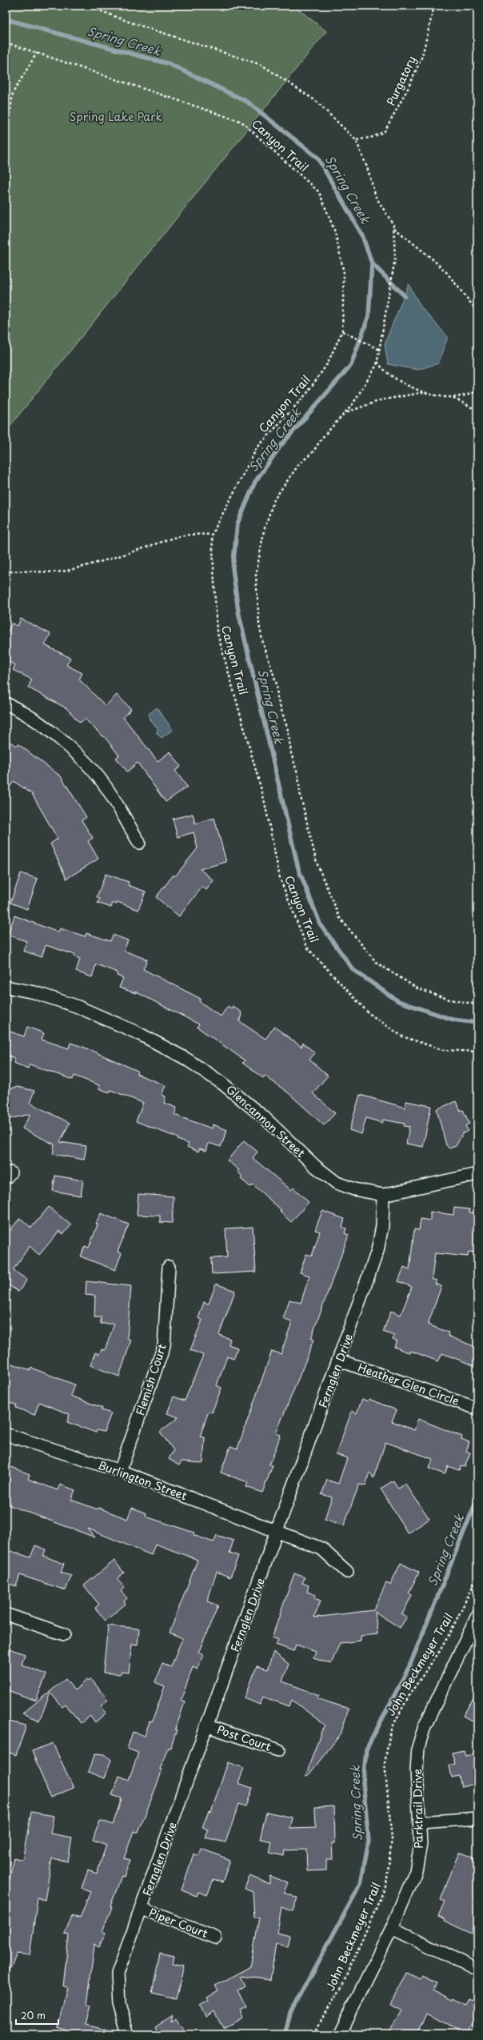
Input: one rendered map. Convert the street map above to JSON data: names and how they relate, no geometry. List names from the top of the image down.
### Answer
{
  "streets": {
    "street": [
      "Glencannon Street",
      "Fernglen Drive",
      "Flemish Court",
      "Heather Glen Circle",
      "Burlington Street",
      "Post Court",
      "Parktrail Drive",
      "Piper Court"
    ],
    "path": ["Purgatory", "Canyon Trail", "John Beckmeyer Trail"]
  },
  "crossings": [
    ["Glencannon Street", "Fernglen Drive"],
    ["Fernglen Drive", "Heather Glen Circle"],
    ["Fernglen Drive", "Burlington Street"],
    ["Fernglen Drive", "Post Court"],
    ["Fernglen Drive", "Piper Court"],
    ["Flemish Court", "Burlington Street"]
  ],
  "water": ["Spring Creek"],
  "parks": ["Spring Lake Park"],
  "scale_bar": "20 m"
}
